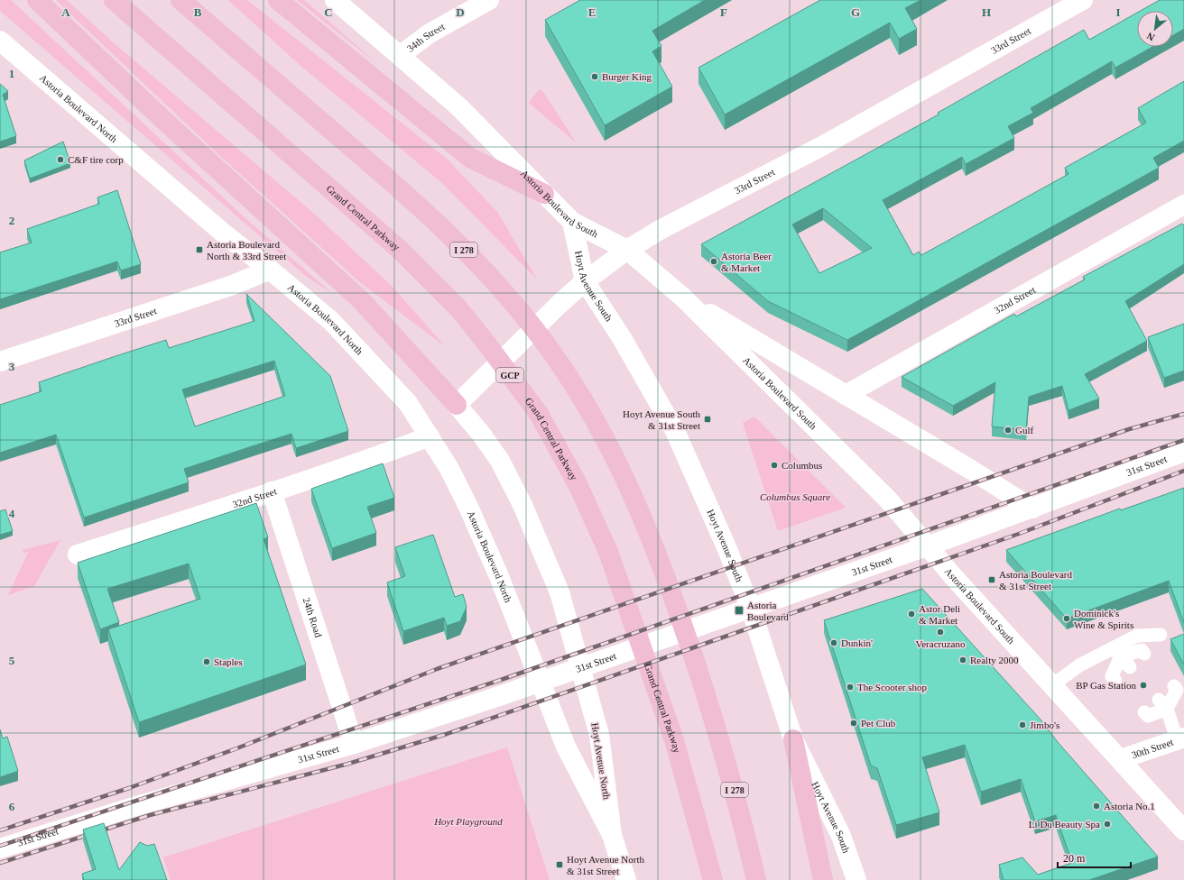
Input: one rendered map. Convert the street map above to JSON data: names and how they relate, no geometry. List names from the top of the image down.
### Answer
{
  "streets": {
    "highway": ["Grand Central Parkway", "I 278", "GCP"],
    "main road": [
      "34th Street",
      "33rd Street",
      "Astoria Boulevard North",
      "Astoria Boulevard South",
      "Hoyt Avenue South",
      "32nd Street",
      "31st Street",
      "24th Road",
      "30th Street",
      "Hoyt Avenue North"
    ]
  },
  "crossings": [
    ["34th Street", "Astoria Boulevard South"],
    ["33rd Street", "Astoria Boulevard North"],
    ["33rd Street", "Astoria Boulevard South"],
    ["33rd Street", "Hoyt Avenue South"],
    ["Astoria Boulevard North", "32nd Street"],
    ["Astoria Boulevard North", "31st Street"],
    ["Astoria Boulevard North", "Hoyt Avenue North"],
    ["Astoria Boulevard South", "Hoyt Avenue South"],
    ["Astoria Boulevard South", "31st Street"],
    ["Astoria Boulevard South", "30th Street"],
    ["Hoyt Avenue South", "31st Street"],
    ["32nd Street", "24th Road"],
    ["31st Street", "24th Road"],
    ["31st Street", "Hoyt Avenue North"]
  ],
  "parks": ["Columbus Square", "Hoyt Playground"],
  "places": {
    "other": [
      "Burger King",
      "C&F tire corp",
      "Astoria Beer & Market",
      "Gulf",
      "Columbus",
      "Astor Deli & Market",
      "Dominick's Wine & Spirits",
      "Veracruzano",
      "Dunkin'",
      "Realty 2000",
      "Staples",
      "BP Gas Station",
      "The Scooter shop",
      "Pet Club",
      "Jimbo's",
      "Astoria No.1",
      "Li Du Beauty Spa"
    ],
    "transit": [
      "Astoria Boulevard North & 33rd Street",
      "Hoyt Avenue South & 31st Street",
      "Astoria Boulevard & 31st Street",
      "Astoria Boulevard",
      "Hoyt Avenue North & 31st Street"
    ]
  },
  "scale_bar": "20 m",
  "north": "bottom left",
  "grid": {
    "columns": [
      "A",
      "B",
      "C",
      "D",
      "E",
      "F",
      "G",
      "H",
      "I"
    ],
    "rows": [
      "1",
      "2",
      "3",
      "4",
      "5",
      "6"
    ]
  }
}
